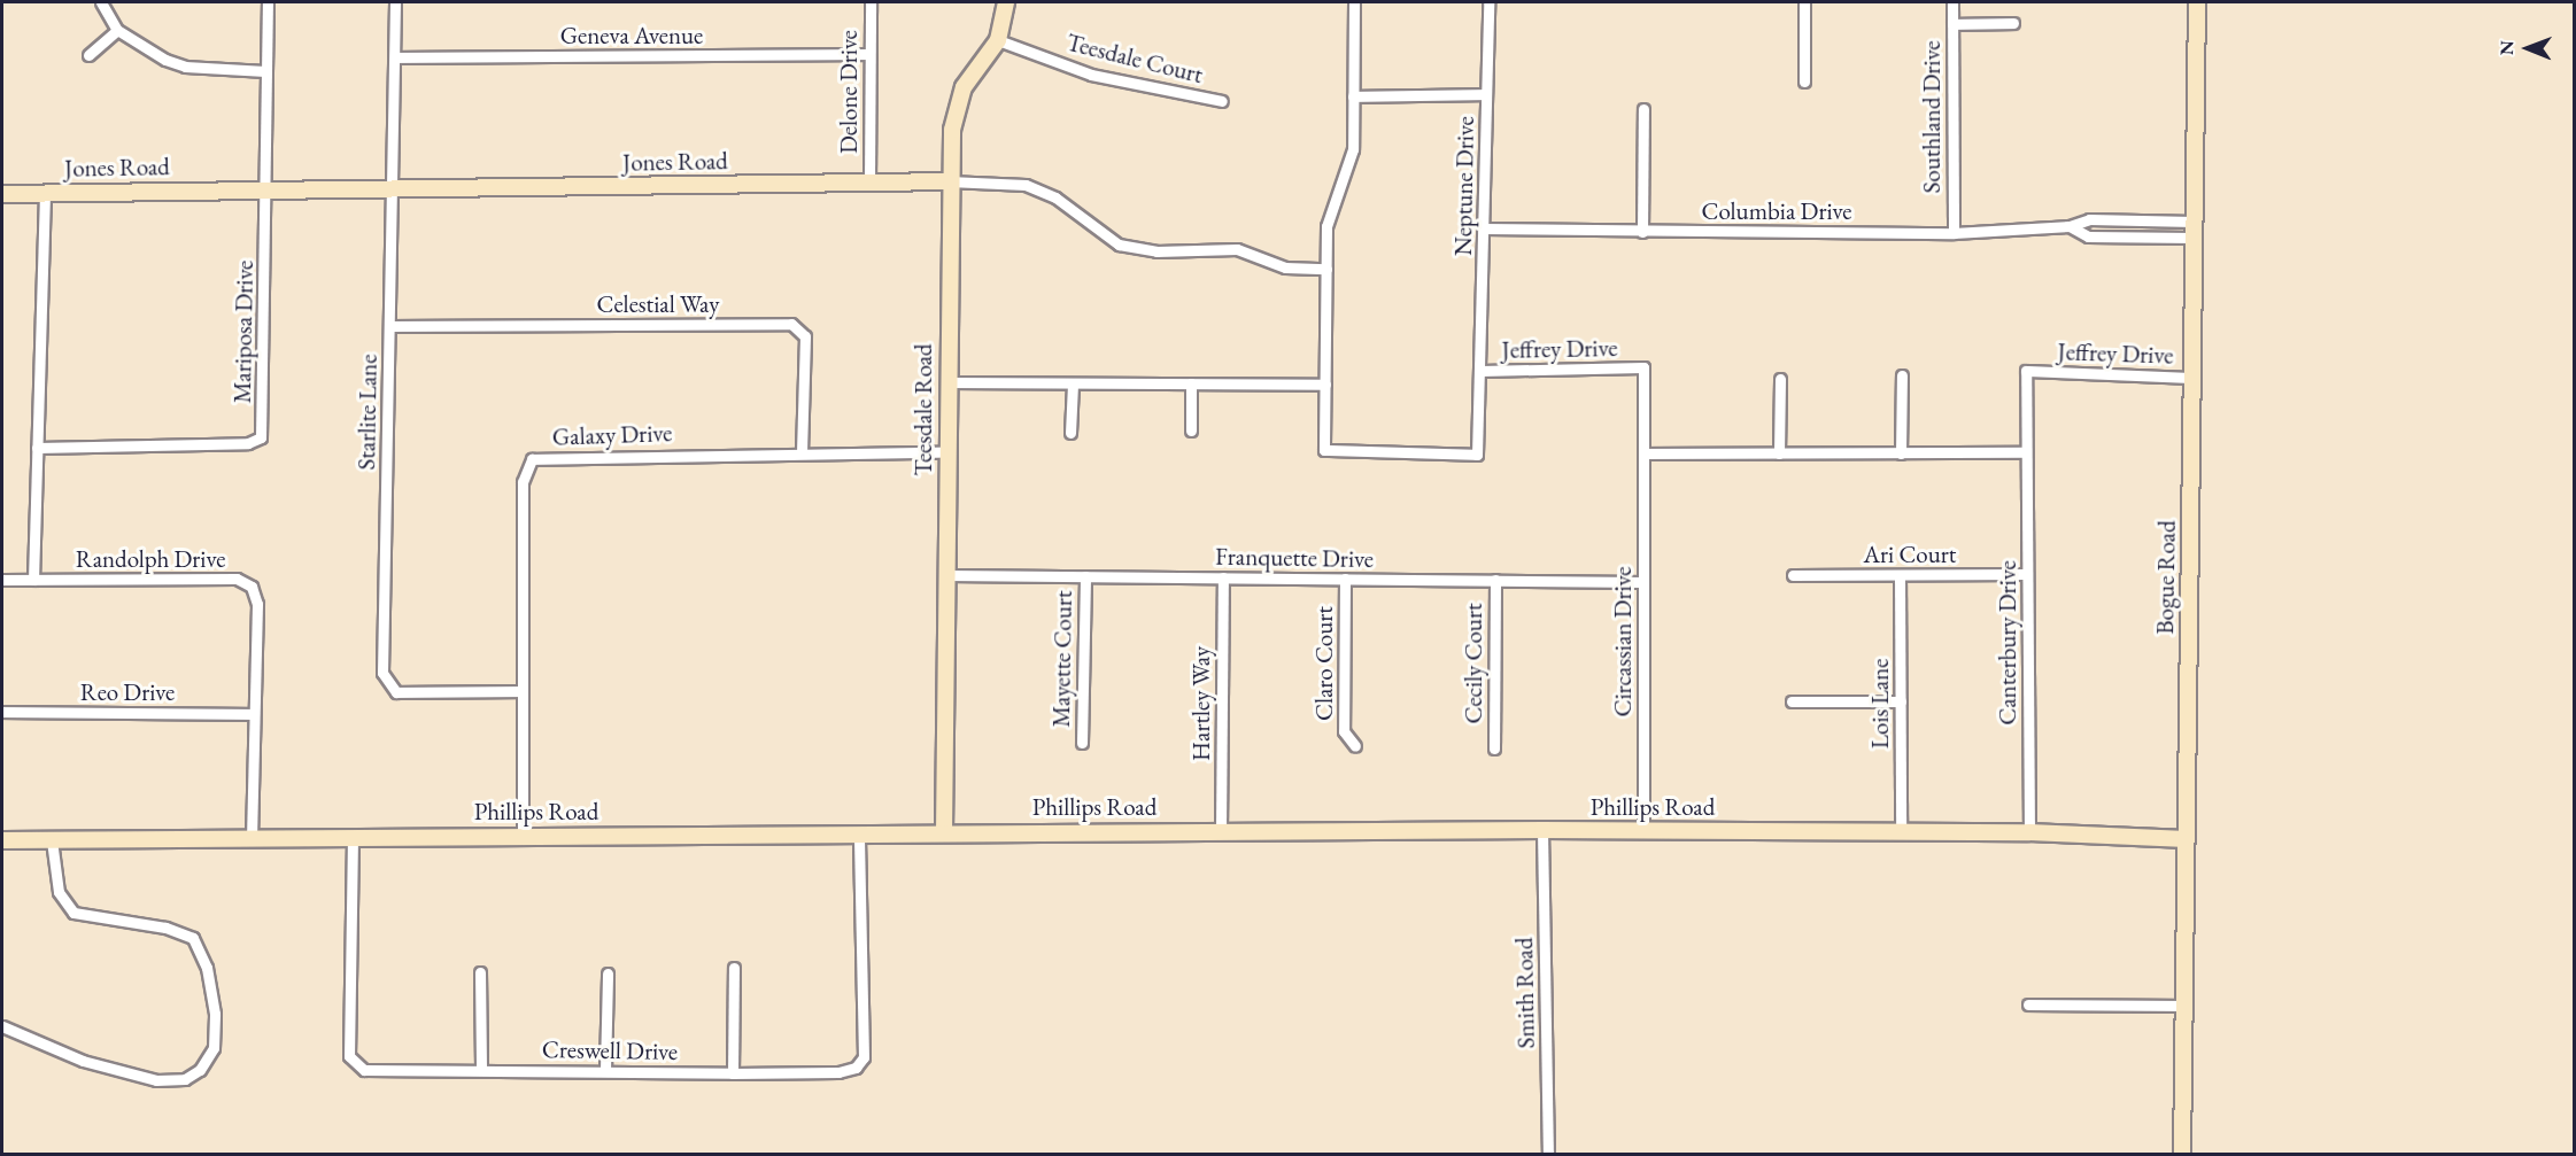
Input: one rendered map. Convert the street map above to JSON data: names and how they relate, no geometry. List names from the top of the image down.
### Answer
{
  "streets": {
    "street": [
      "Geneva Avenue",
      "Teesdale Court",
      "Delone Drive",
      "Southland Drive",
      "Jones Road",
      "Neptune Drive",
      "Columbia Drive",
      "Celestial Way",
      "Mariposa Drive",
      "Jeffrey Drive",
      "Teesdale Road",
      "Starlite Lane",
      "Galaxy Drive",
      "Ari Court",
      "Franquette Drive",
      "Randolph Drive",
      "Bogue Road",
      "Circassian Drive",
      "Canterbury Drive",
      "Mayette Court",
      "Claro Court",
      "Cecily Court",
      "Reo Drive",
      "Hartley Way",
      "Lois Lane",
      "Phillips Road",
      "Smith Road",
      "Creswell Drive"
    ]
  },
  "crossings": [
    ["Geneva Avenue", "Delone Drive"],
    ["Geneva Avenue", "Starlite Lane"],
    ["Teesdale Court", "Teesdale Road"],
    ["Delone Drive", "Jones Road"],
    ["Southland Drive", "Columbia Drive"],
    ["Jones Road", "Mariposa Drive"],
    ["Jones Road", "Teesdale Road"],
    ["Jones Road", "Starlite Lane"],
    ["Neptune Drive", "Columbia Drive"],
    ["Neptune Drive", "Jeffrey Drive"],
    ["Columbia Drive", "Bogue Road"],
    ["Celestial Way", "Starlite Lane"],
    ["Celestial Way", "Galaxy Drive"],
    ["Jeffrey Drive", "Bogue Road"],
    ["Jeffrey Drive", "Circassian Drive"],
    ["Jeffrey Drive", "Canterbury Drive"],
    ["Teesdale Road", "Galaxy Drive"],
    ["Teesdale Road", "Franquette Drive"],
    ["Teesdale Road", "Phillips Road"],
    ["Starlite Lane", "Galaxy Drive"],
    ["Galaxy Drive", "Phillips Road"],
    ["Ari Court", "Canterbury Drive"],
    ["Ari Court", "Lois Lane"],
    ["Franquette Drive", "Circassian Drive"],
    ["Franquette Drive", "Mayette Court"],
    ["Franquette Drive", "Claro Court"],
    ["Franquette Drive", "Cecily Court"],
    ["Franquette Drive", "Hartley Way"],
    ["Randolph Drive", "Reo Drive"],
    ["Randolph Drive", "Phillips Road"],
    ["Bogue Road", "Phillips Road"],
    ["Circassian Drive", "Phillips Road"],
    ["Canterbury Drive", "Phillips Road"],
    ["Hartley Way", "Phillips Road"],
    ["Lois Lane", "Phillips Road"],
    ["Phillips Road", "Smith Road"],
    ["Phillips Road", "Creswell Drive"]
  ],
  "north": "left"
}
